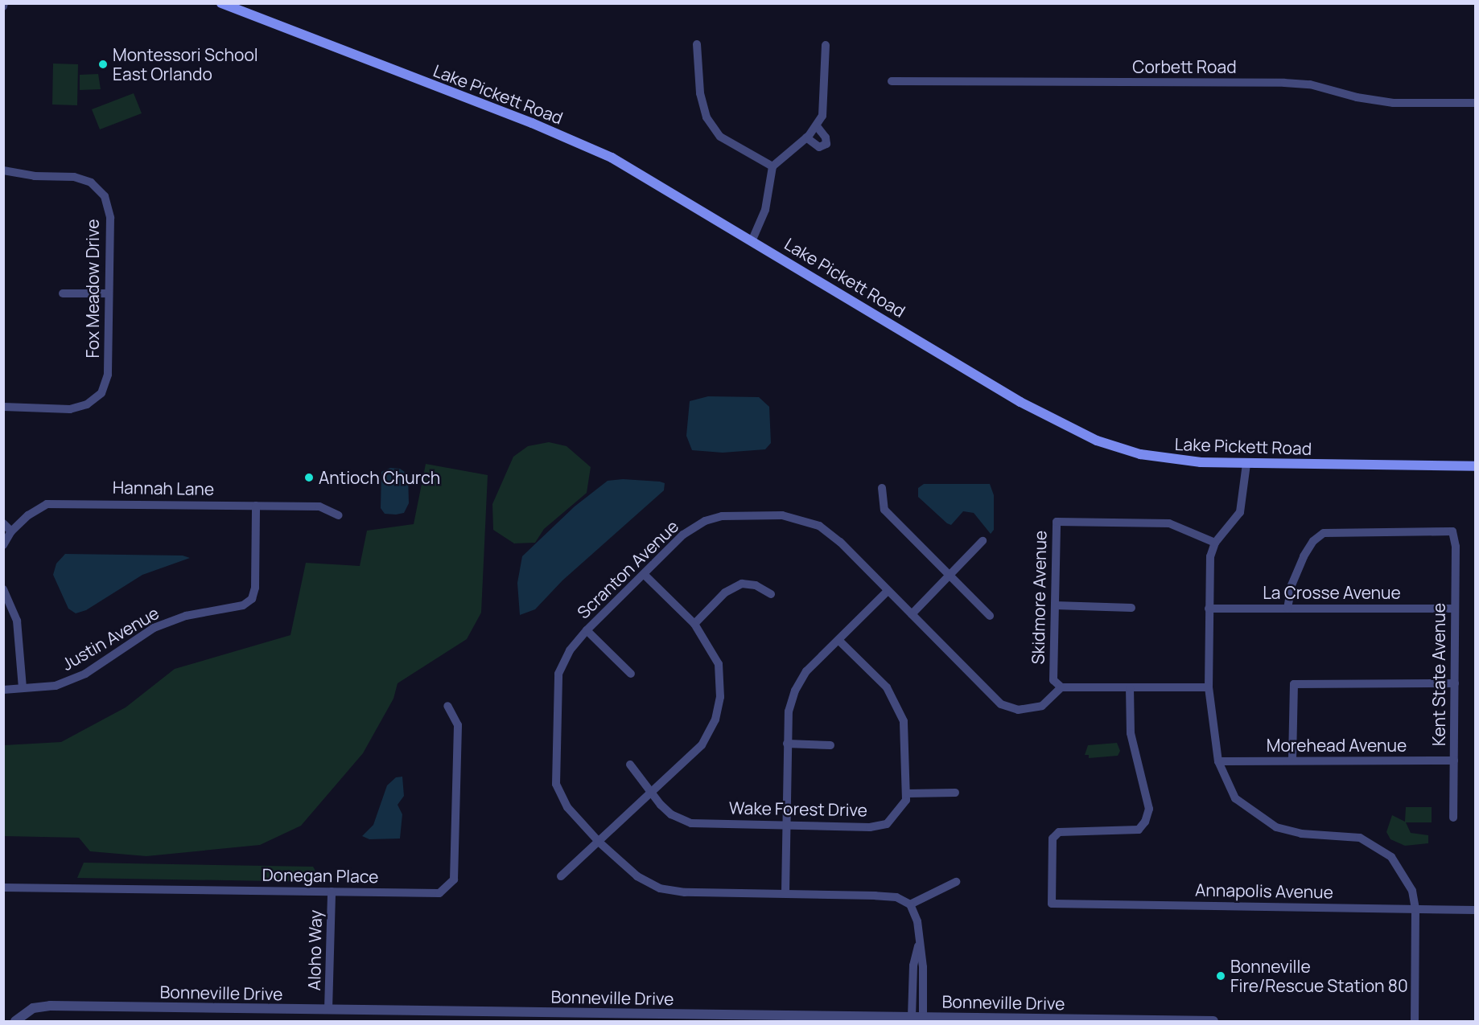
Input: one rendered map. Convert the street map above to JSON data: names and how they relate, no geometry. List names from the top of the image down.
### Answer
{
  "streets": {
    "main road": ["Lake Pickett Road"],
    "street": [
      "Corbett Road",
      "Fox Meadow Drive",
      "Hannah Lane",
      "Scranton Avenue",
      "La Crosse Avenue",
      "Skidmore Avenue",
      "Justin Avenue",
      "Kent State Avenue",
      "Morehead Avenue",
      "Wake Forest Drive",
      "Donegan Place",
      "Annapolis Avenue",
      "Aloho Way",
      "Bonneville Drive"
    ]
  },
  "crossings": [
    ["Hannah Lane", "Justin Avenue"],
    ["Scranton Avenue", "Skidmore Avenue"],
    ["La Crosse Avenue", "Kent State Avenue"],
    ["Kent State Avenue", "Morehead Avenue"],
    ["Donegan Place", "Aloho Way"],
    ["Aloho Way", "Bonneville Drive"]
  ],
  "places": ["Montessori School East Orlando", "Antioch Church", "Bonneville Fire/Rescue Station 80"]
}
